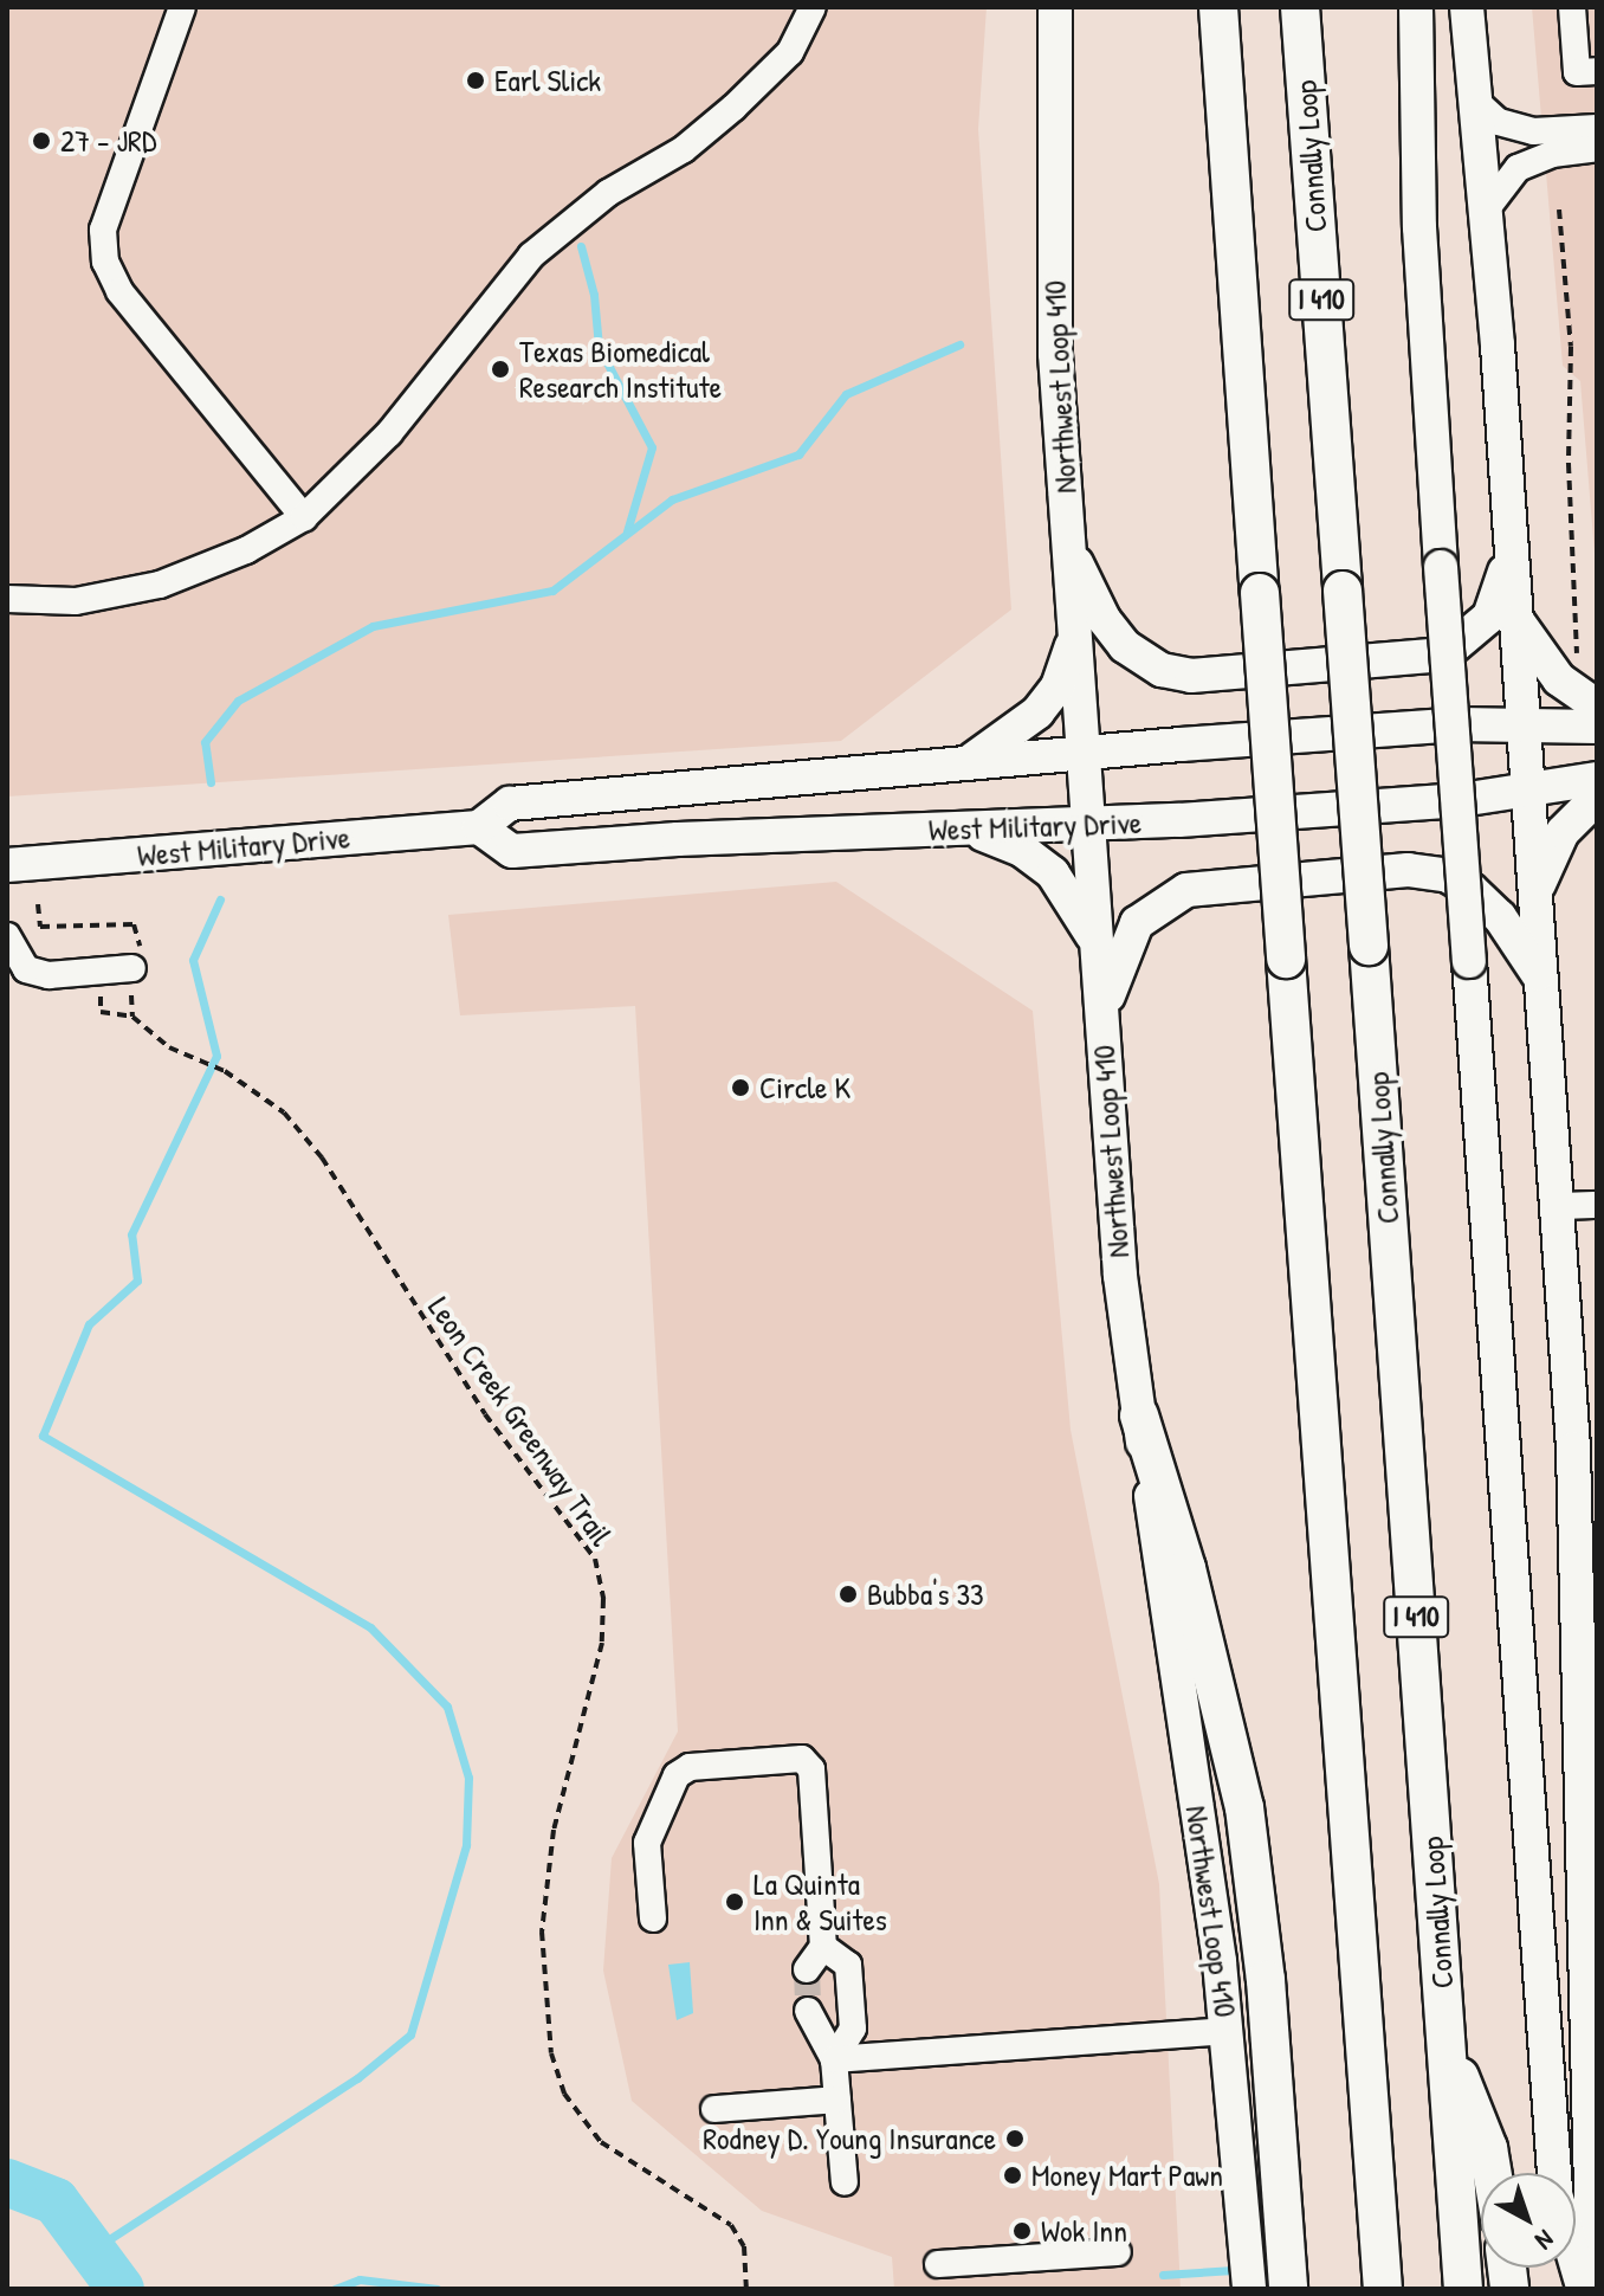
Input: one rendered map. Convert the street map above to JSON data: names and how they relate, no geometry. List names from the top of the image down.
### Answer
{
  "streets": {
    "highway": ["Connally Loop", "I 410"],
    "main road": ["Northwest Loop 410", "West Military Drive"],
    "path": ["Leon Creek Greenway Trail"]
  },
  "crossings": [
    ["Northwest Loop 410", "West Military Drive"]
  ],
  "places": [
    "Earl Slick",
    "27 - JRD",
    "Texas Biomedical Research Institute",
    "Circle K",
    "Bubba's 33",
    "La Quinta Inn & Suites",
    "Rodney D. Young Insurance",
    "Money Mart Pawn",
    "Wok Inn"
  ],
  "north": "bottom right"
}
